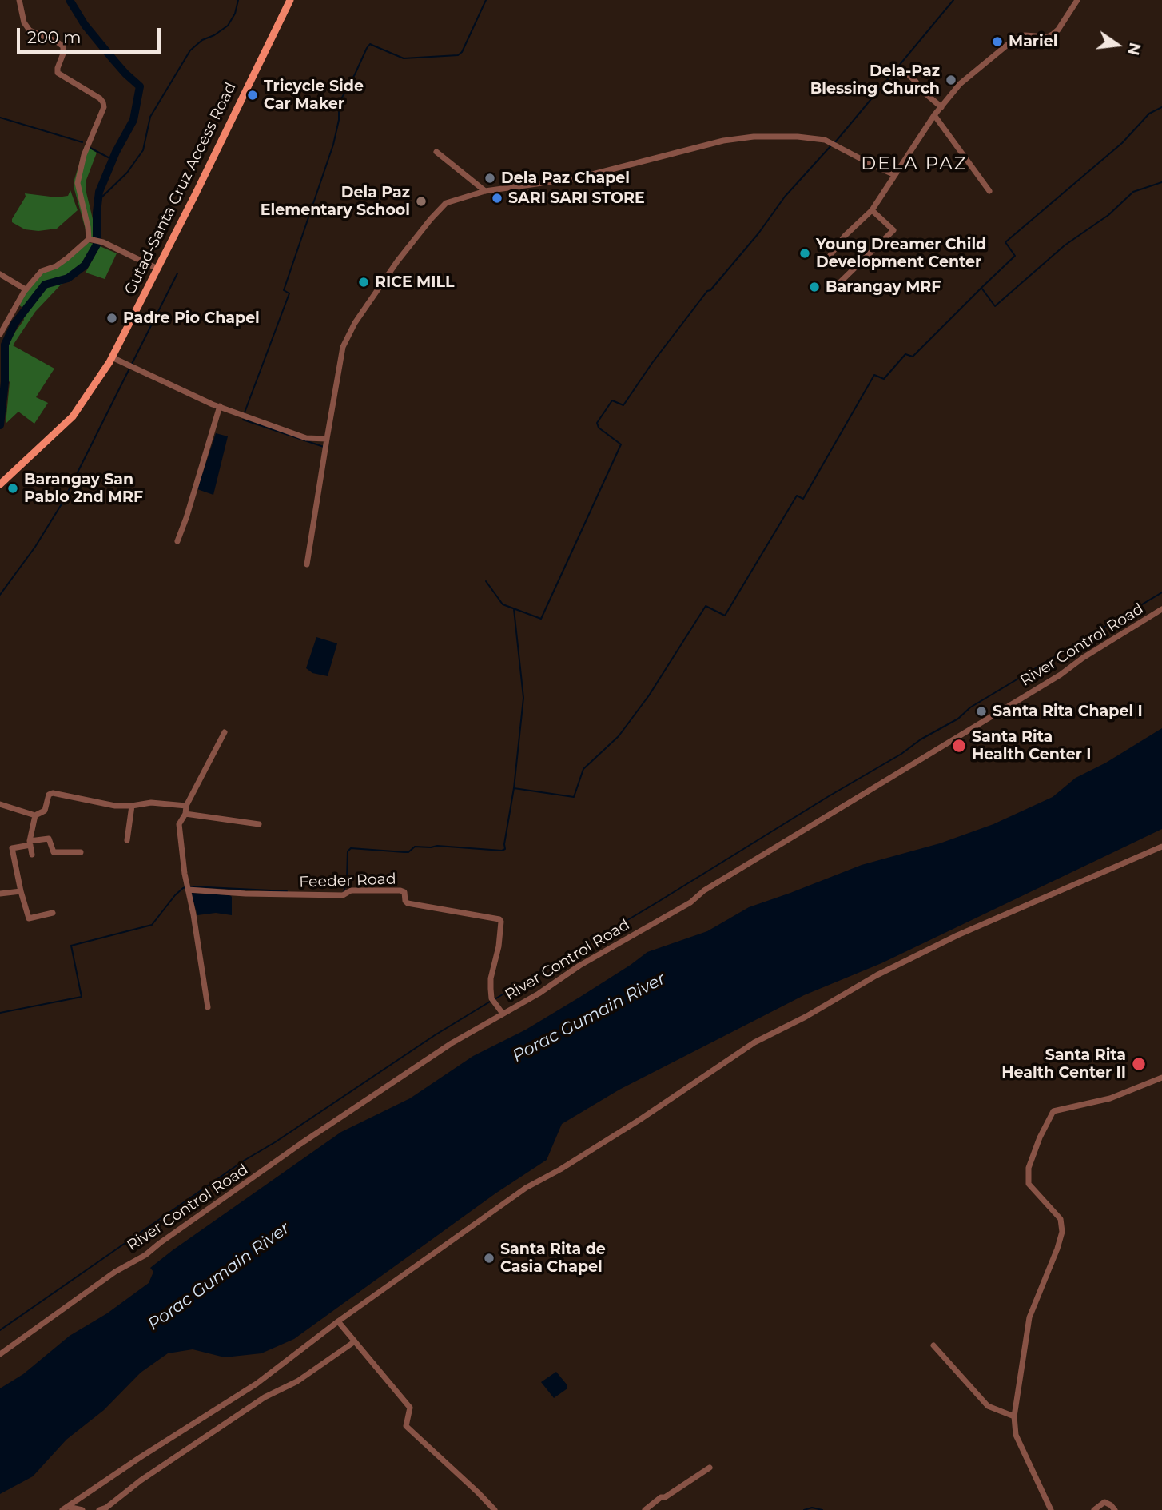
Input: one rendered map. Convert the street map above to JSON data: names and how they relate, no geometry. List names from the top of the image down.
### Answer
{
  "streets": {
    "main road": ["Gutad-Santa Cruz Access Road"],
    "street": ["River Control Road", "Feeder Road"]
  },
  "crossings": [
    ["River Control Road", "Feeder Road"]
  ],
  "districts": ["DELA PAZ"],
  "water": ["Porac Gumain River"],
  "places": [
    "Mariel",
    "Dela-Paz Blessing Church",
    "Tricycle Side Car Maker",
    "Dela Paz Chapel",
    "SARI SARI STORE",
    "Dela Paz Elementary School",
    "Young Dreamer Child Development Center",
    "RICE MILL",
    "Barangay MRF",
    "Padre Pio Chapel",
    "Barangay San Pablo 2nd MRF",
    "Santa Rita Chapel I",
    "Santa Rita Health Center I",
    "Santa Rita Health Center II",
    "Santa Rita de Casia Chapel"
  ],
  "scale_bar": "200 m",
  "north": "right"
}
